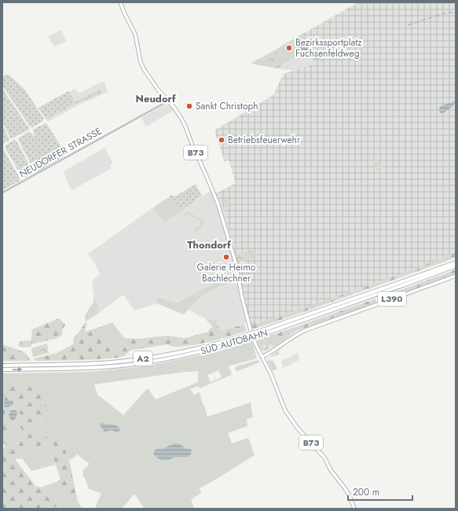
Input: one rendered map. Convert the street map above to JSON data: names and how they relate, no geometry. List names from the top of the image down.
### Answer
{
  "streets": {
    "highway": ["SÜD AUTOBAHN", "A2"],
    "main road": ["B73", "L390"],
    "street": ["NEUDORFER STRASSE"]
  },
  "crossings": [
    ["NEUDORFER STRASSE", "B73"],
    ["B73", "L390"]
  ],
  "districts": ["Neudorf", "Thondorf"],
  "places": [
    "Bezirkssportplatz Fuchsenfeldweg",
    "Sankt Christoph",
    "Betriebsfeuerwehr",
    "Galerie Heimo Bachlechner"
  ],
  "scale_bar": "200 m"
}
